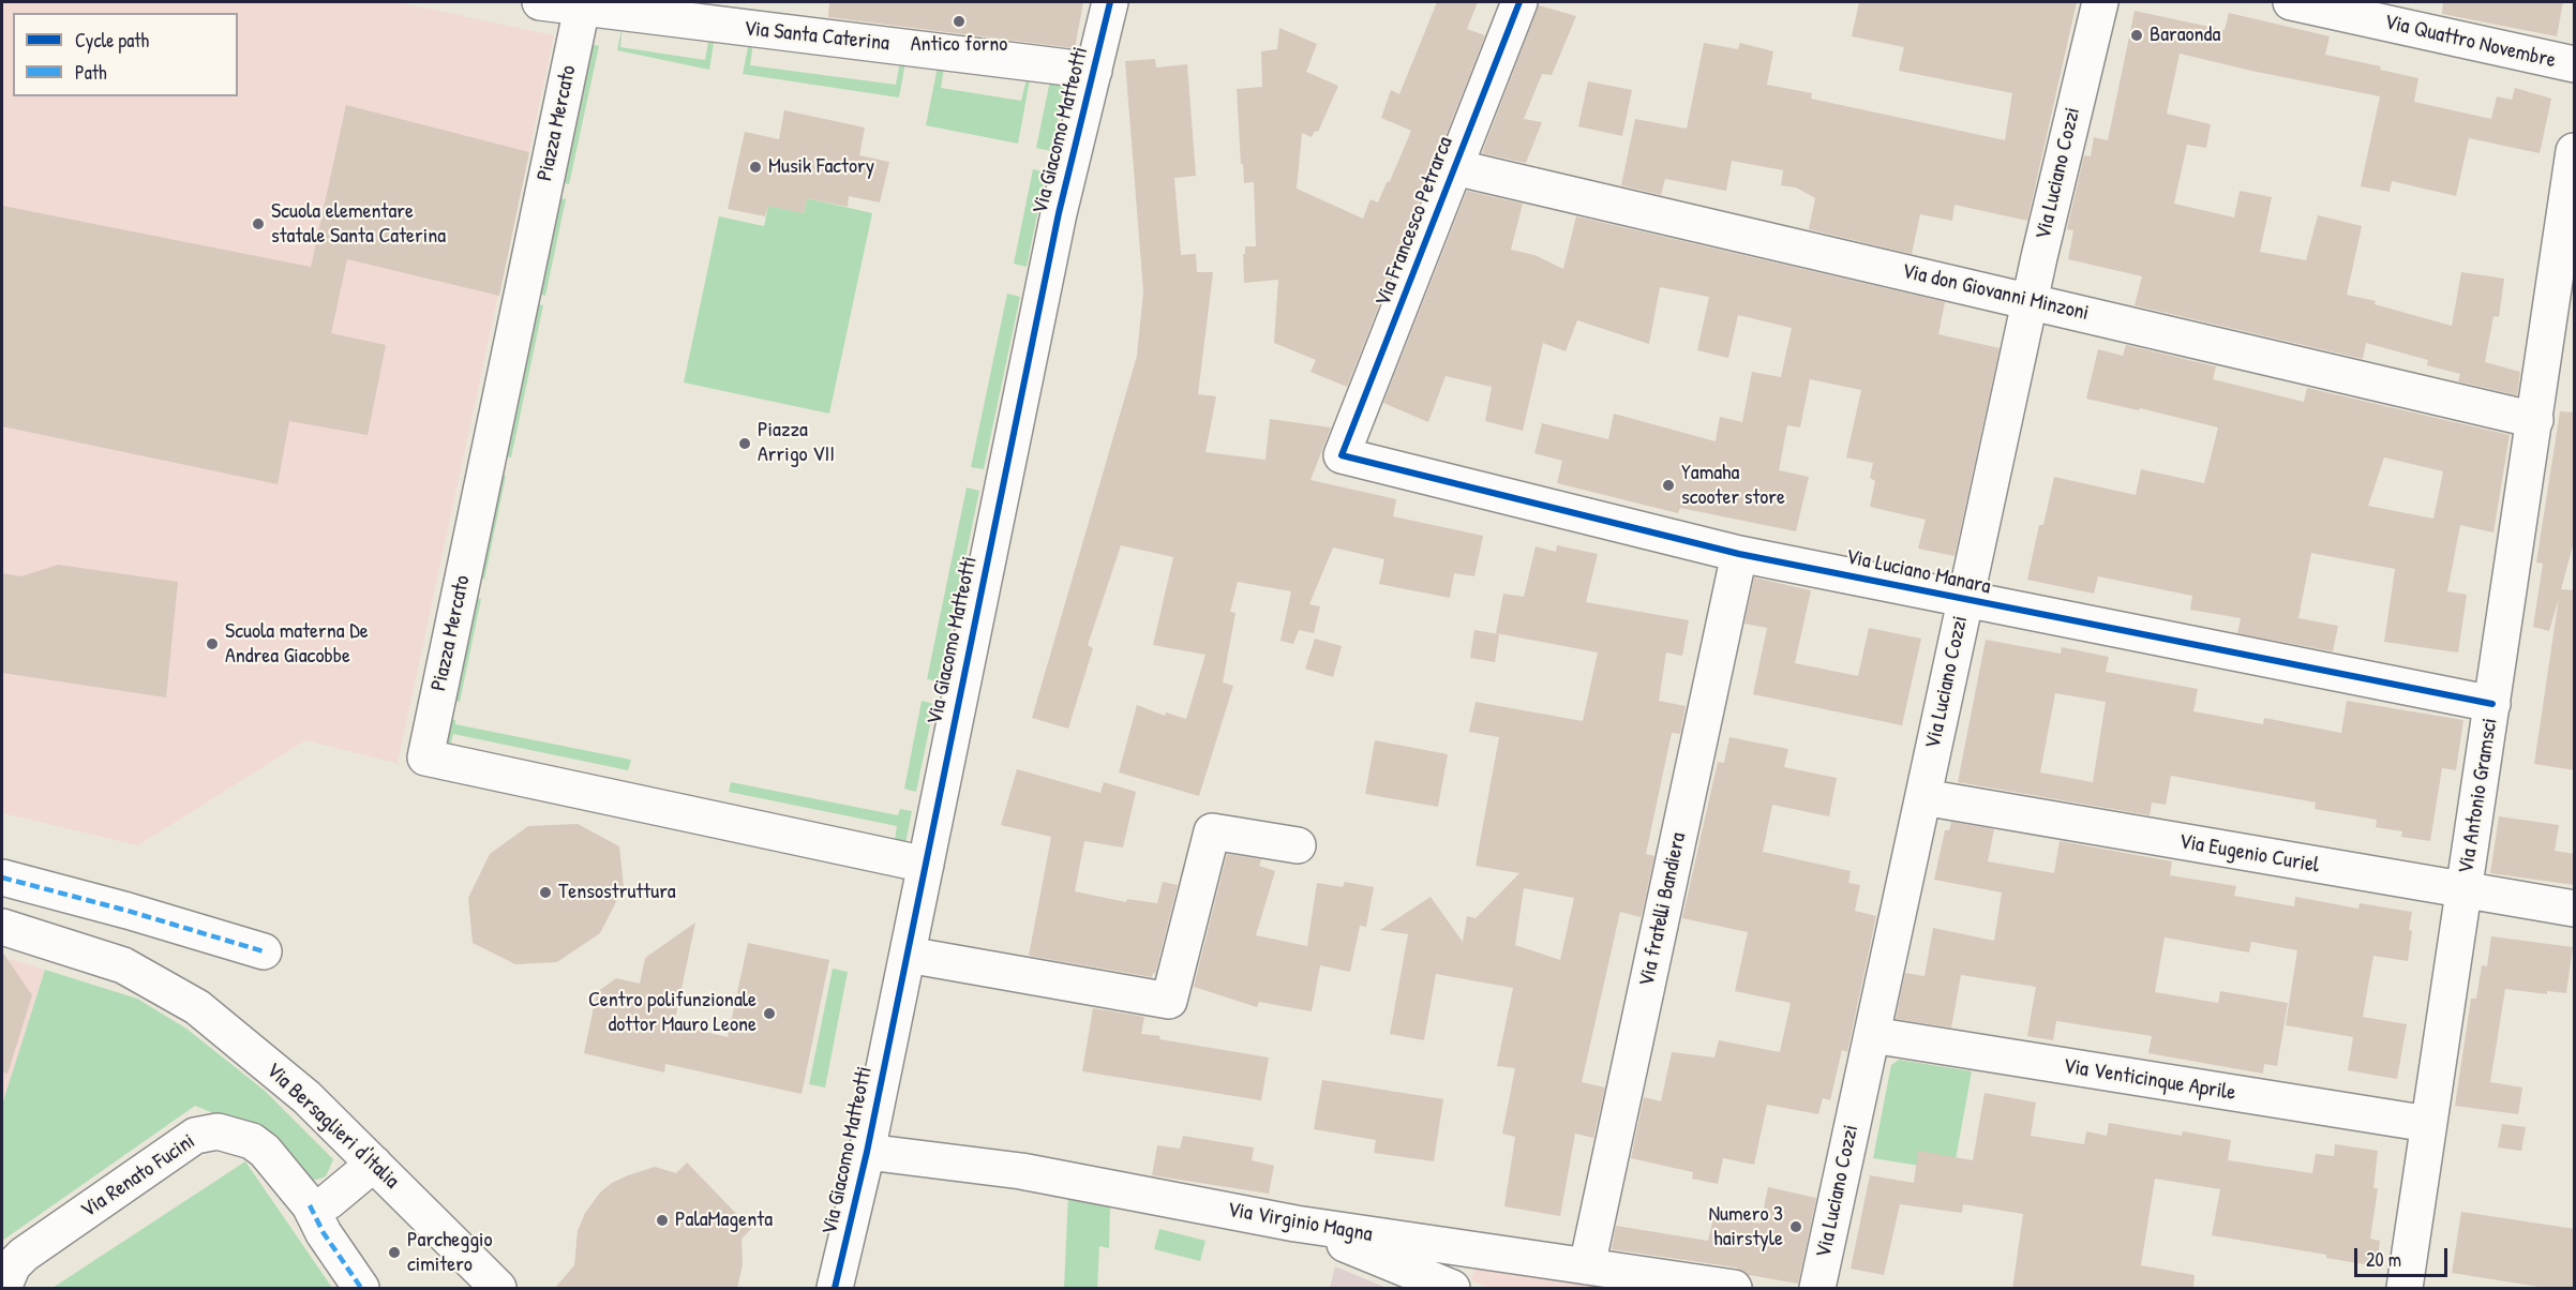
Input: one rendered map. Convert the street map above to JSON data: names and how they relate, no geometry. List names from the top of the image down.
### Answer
{
  "streets": {
    "street": [
      "Via Santa Caterina",
      "Via Quattro Novembre",
      "Piazza Mercato",
      "Via Giacomo Matteotti",
      "Via Luciano Cozzi",
      "Via Francesco Petrarca",
      "Via don Giovanni Minzoni",
      "Via Luciano Manara",
      "Via Antonio Gramsci",
      "Via Eugenio Curiel",
      "Via fratelli Bandiera",
      "Via Venticinque Aprile",
      "Via Bersaglieri d'Italia",
      "Via Renato Fucini",
      "Via Virginio Magna"
    ]
  },
  "crossings": [
    ["Via Santa Caterina", "Piazza Mercato"],
    ["Via Santa Caterina", "Via Giacomo Matteotti"],
    ["Piazza Mercato", "Via Giacomo Matteotti"],
    ["Via Giacomo Matteotti", "Via Virginio Magna"],
    ["Via Luciano Cozzi", "Via don Giovanni Minzoni"],
    ["Via Luciano Cozzi", "Via Luciano Manara"],
    ["Via Luciano Cozzi", "Via Eugenio Curiel"],
    ["Via Luciano Cozzi", "Via Venticinque Aprile"],
    ["Via Francesco Petrarca", "Via don Giovanni Minzoni"],
    ["Via Francesco Petrarca", "Via Luciano Manara"],
    ["Via don Giovanni Minzoni", "Via Antonio Gramsci"],
    ["Via Luciano Manara", "Via Antonio Gramsci"],
    ["Via Luciano Manara", "Via fratelli Bandiera"],
    ["Via Antonio Gramsci", "Via Eugenio Curiel"],
    ["Via Antonio Gramsci", "Via Venticinque Aprile"],
    ["Via fratelli Bandiera", "Via Virginio Magna"]
  ],
  "places": [
    "Antico forno",
    "Baraonda",
    "Musik Factory",
    "Scuola elementare statale Santa Caterina",
    "Piazza Arrigo VII",
    "Yamaha scooter store",
    "Scuola materna De Andrea Giacobbe",
    "Tensostruttura",
    "Centro polifunzionale dottor Mauro Leone",
    "PalaMagenta",
    "Numero 3 hairstyle",
    "Parcheggio cimitero"
  ],
  "legend": ["Cycle path", "Path"],
  "scale_bar": "20 m"
}
